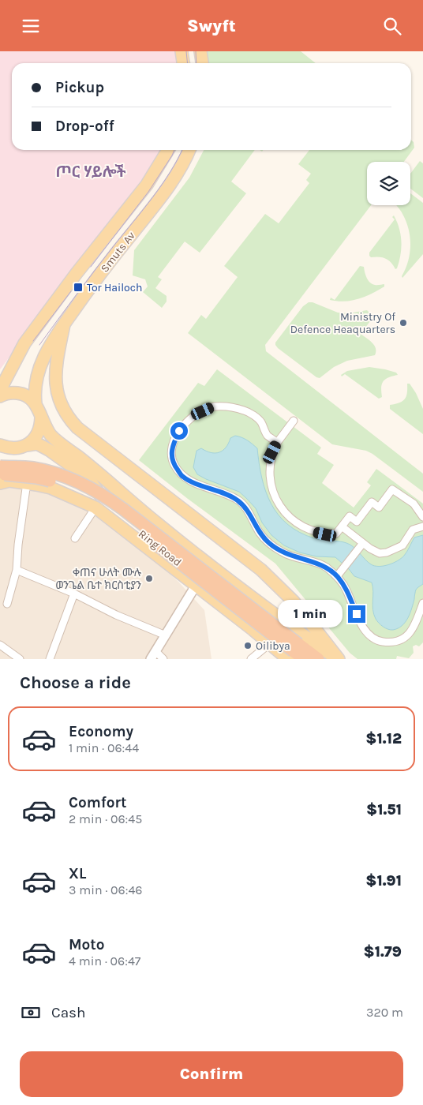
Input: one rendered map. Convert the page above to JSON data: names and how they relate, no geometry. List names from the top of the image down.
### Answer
{
  "streets": {
    "highway": ["Ring Road"],
    "main road": ["Smuts Av"]
  },
  "districts": ["ጦር ሃይሎች"],
  "places": {
    "transit": ["Tor Hailoch"],
    "other": ["Ministry Of Defence Heaquarters", "ቀጠና ሁለት ሙሉ ወንጌል ቤተ ክርስቲያን", "Oilibya"]
  },
  "page": {
    "header": "Swyft",
    "banner": ["Pickup", "Drop-off"],
    "bubble": "1 min",
    "heading": "Choose a ride",
    "list": [
      {
        "name": "Economy",
        "note": "1 min · 06:44",
        "value": "$1.12"
      },
      {
        "name": "Comfort",
        "note": "2 min · 06:45",
        "value": "$1.51"
      },
      {
        "name": "XL",
        "note": "3 min · 06:46",
        "value": "$1.91"
      },
      {
        "name": "Moto",
        "note": "4 min · 06:47",
        "value": "$1.79"
      }
    ],
    "pay": ["Cash", "320 m"],
    "buttons": "Confirm"
  }
}
